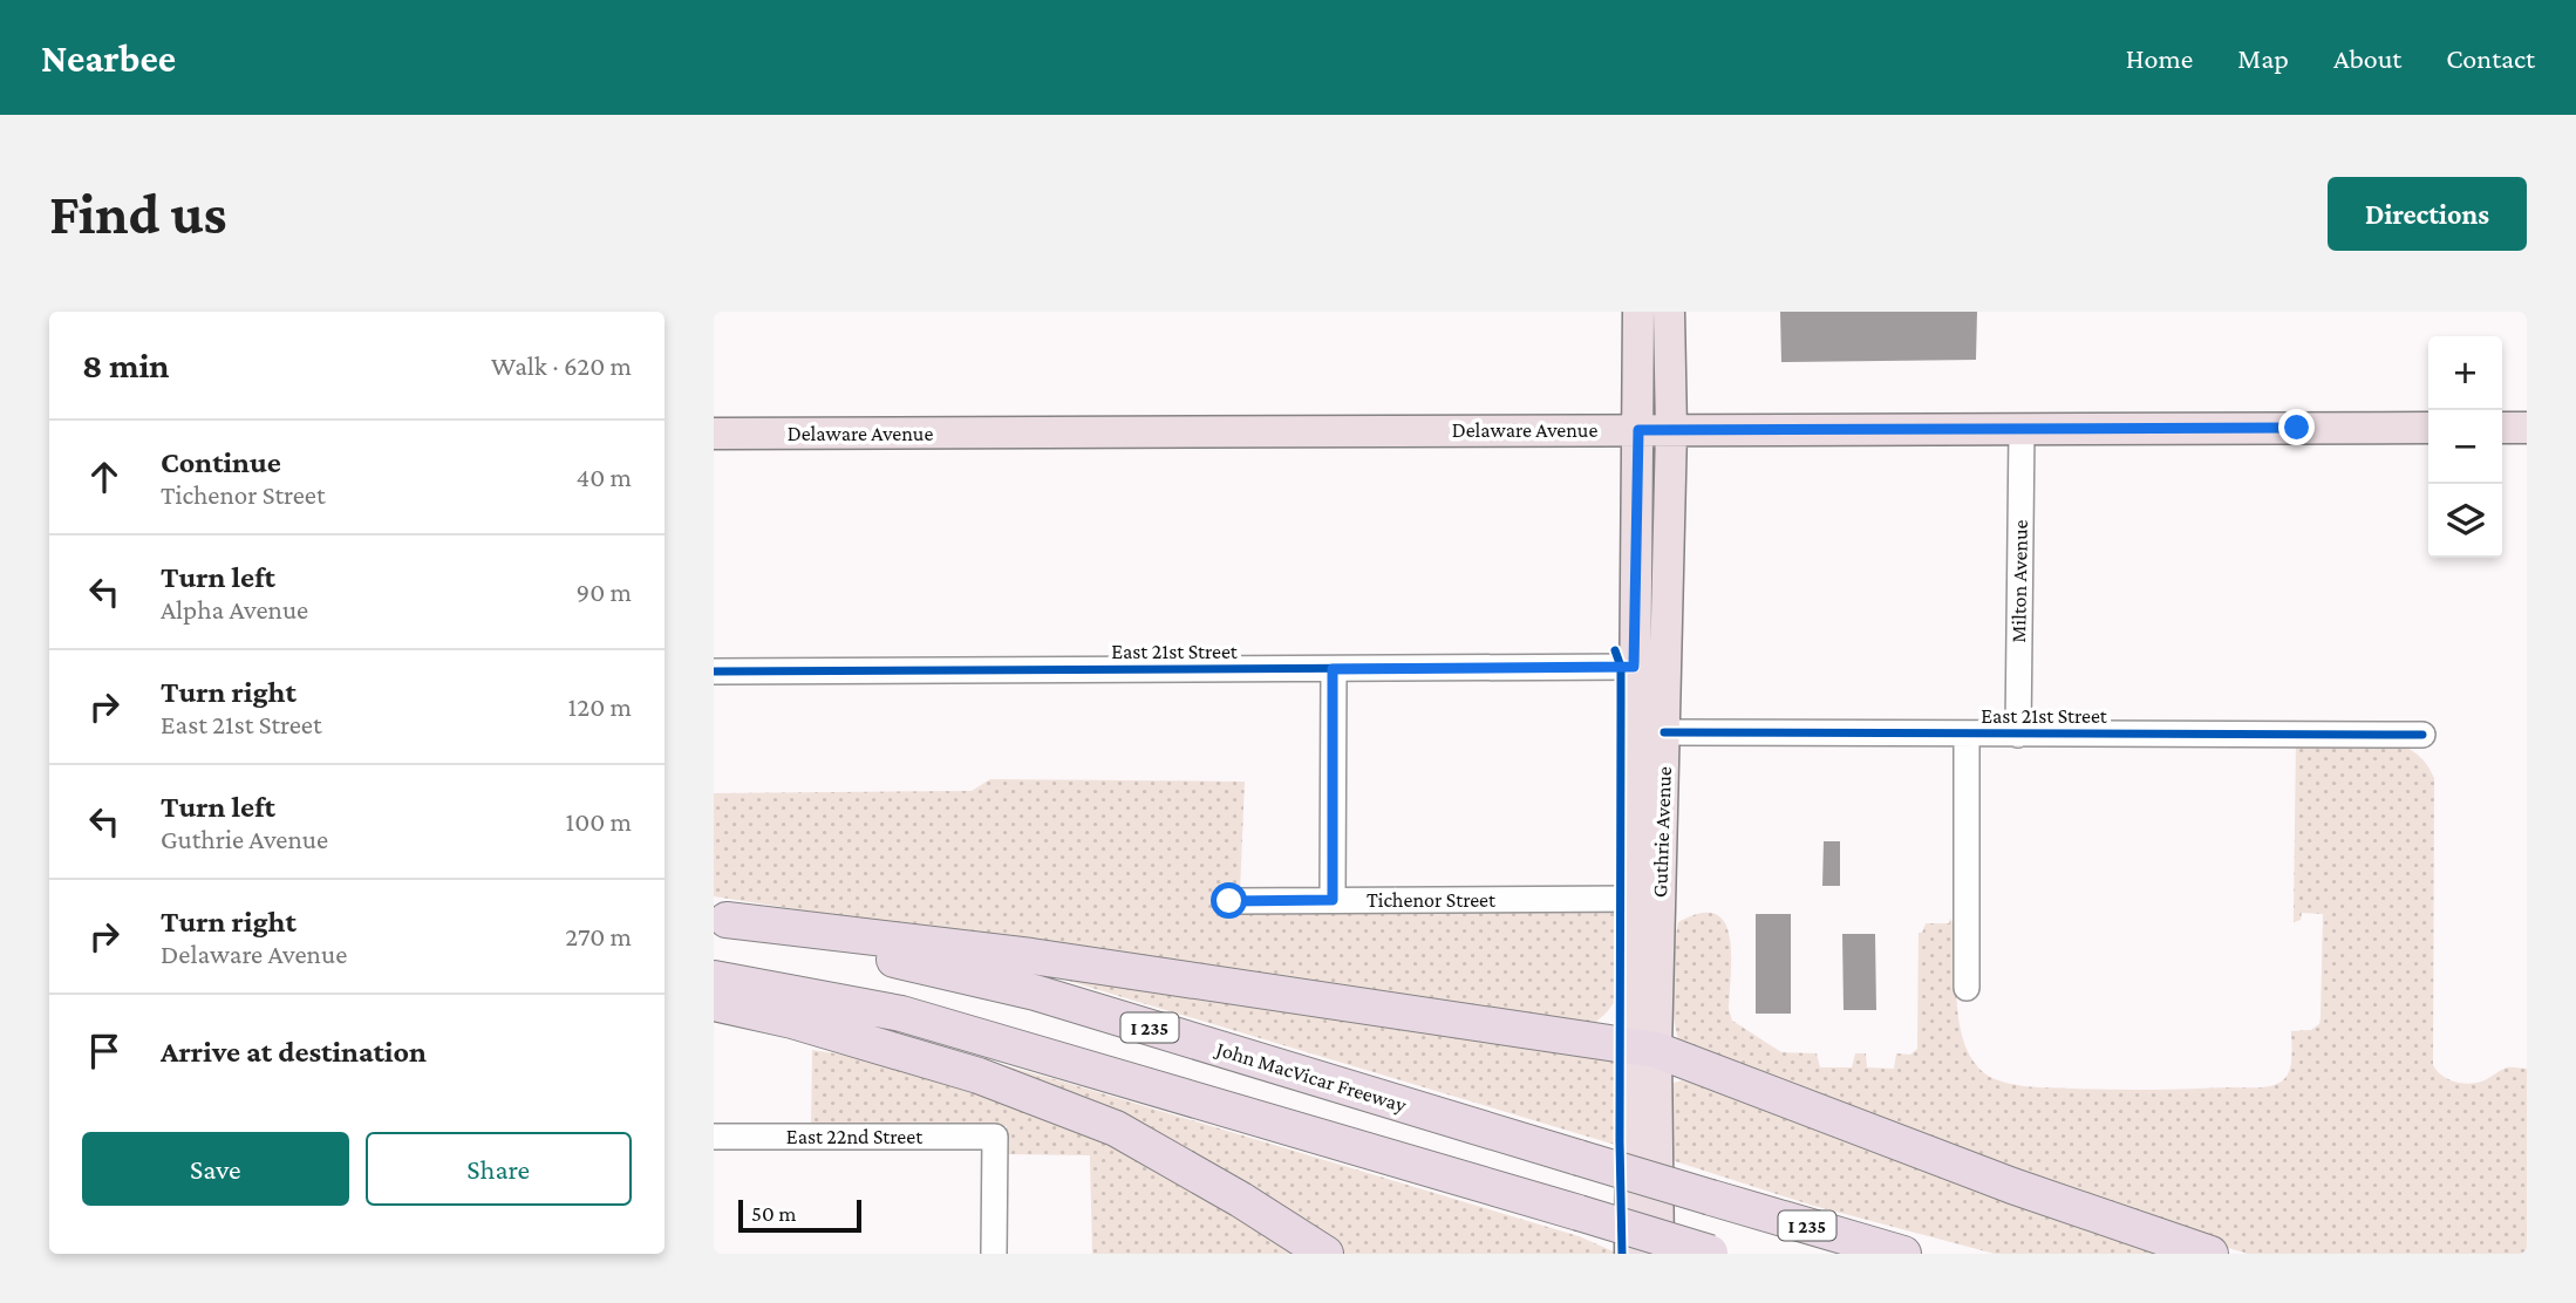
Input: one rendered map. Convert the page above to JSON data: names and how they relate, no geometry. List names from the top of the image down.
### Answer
{
  "streets": {
    "highway": ["I 235", "John MacVicar Freeway"],
    "main road": ["Delaware Avenue", "Guthrie Avenue"],
    "street": [
      "Milton Avenue",
      "East 21st Street",
      "Tichenor Street",
      "East 22nd Street"
    ]
  },
  "crossings": [
    ["Delaware Avenue", "Milton Avenue"],
    ["Delaware Avenue", "Guthrie Avenue"],
    ["Milton Avenue", "East 21st Street"],
    ["East 21st Street", "Guthrie Avenue"],
    ["Guthrie Avenue", "Tichenor Street"]
  ],
  "scale_bar": "50 m",
  "page": {
    "header": "Nearbee",
    "nav": [
      "Home",
      "Map",
      "About",
      "Contact"
    ],
    "buttons": [
      "Directions",
      ["Save", "Share"]
    ],
    "title": "Find us",
    "heading": ["8 min", "Walk · 620 m"],
    "map_buttons": ["+", "−"],
    "list": [
      ["Continue", "Tichenor Street", "40 m"],
      ["Turn left", "Alpha Avenue", "90 m"],
      ["Turn right", "East 21st Street", "120 m"],
      ["Turn left", "Guthrie Avenue", "100 m"],
      ["Turn right", "Delaware Avenue", "270 m"],
      "Arrive at destination"
    ],
    "scale": "50 m"
  }
}
